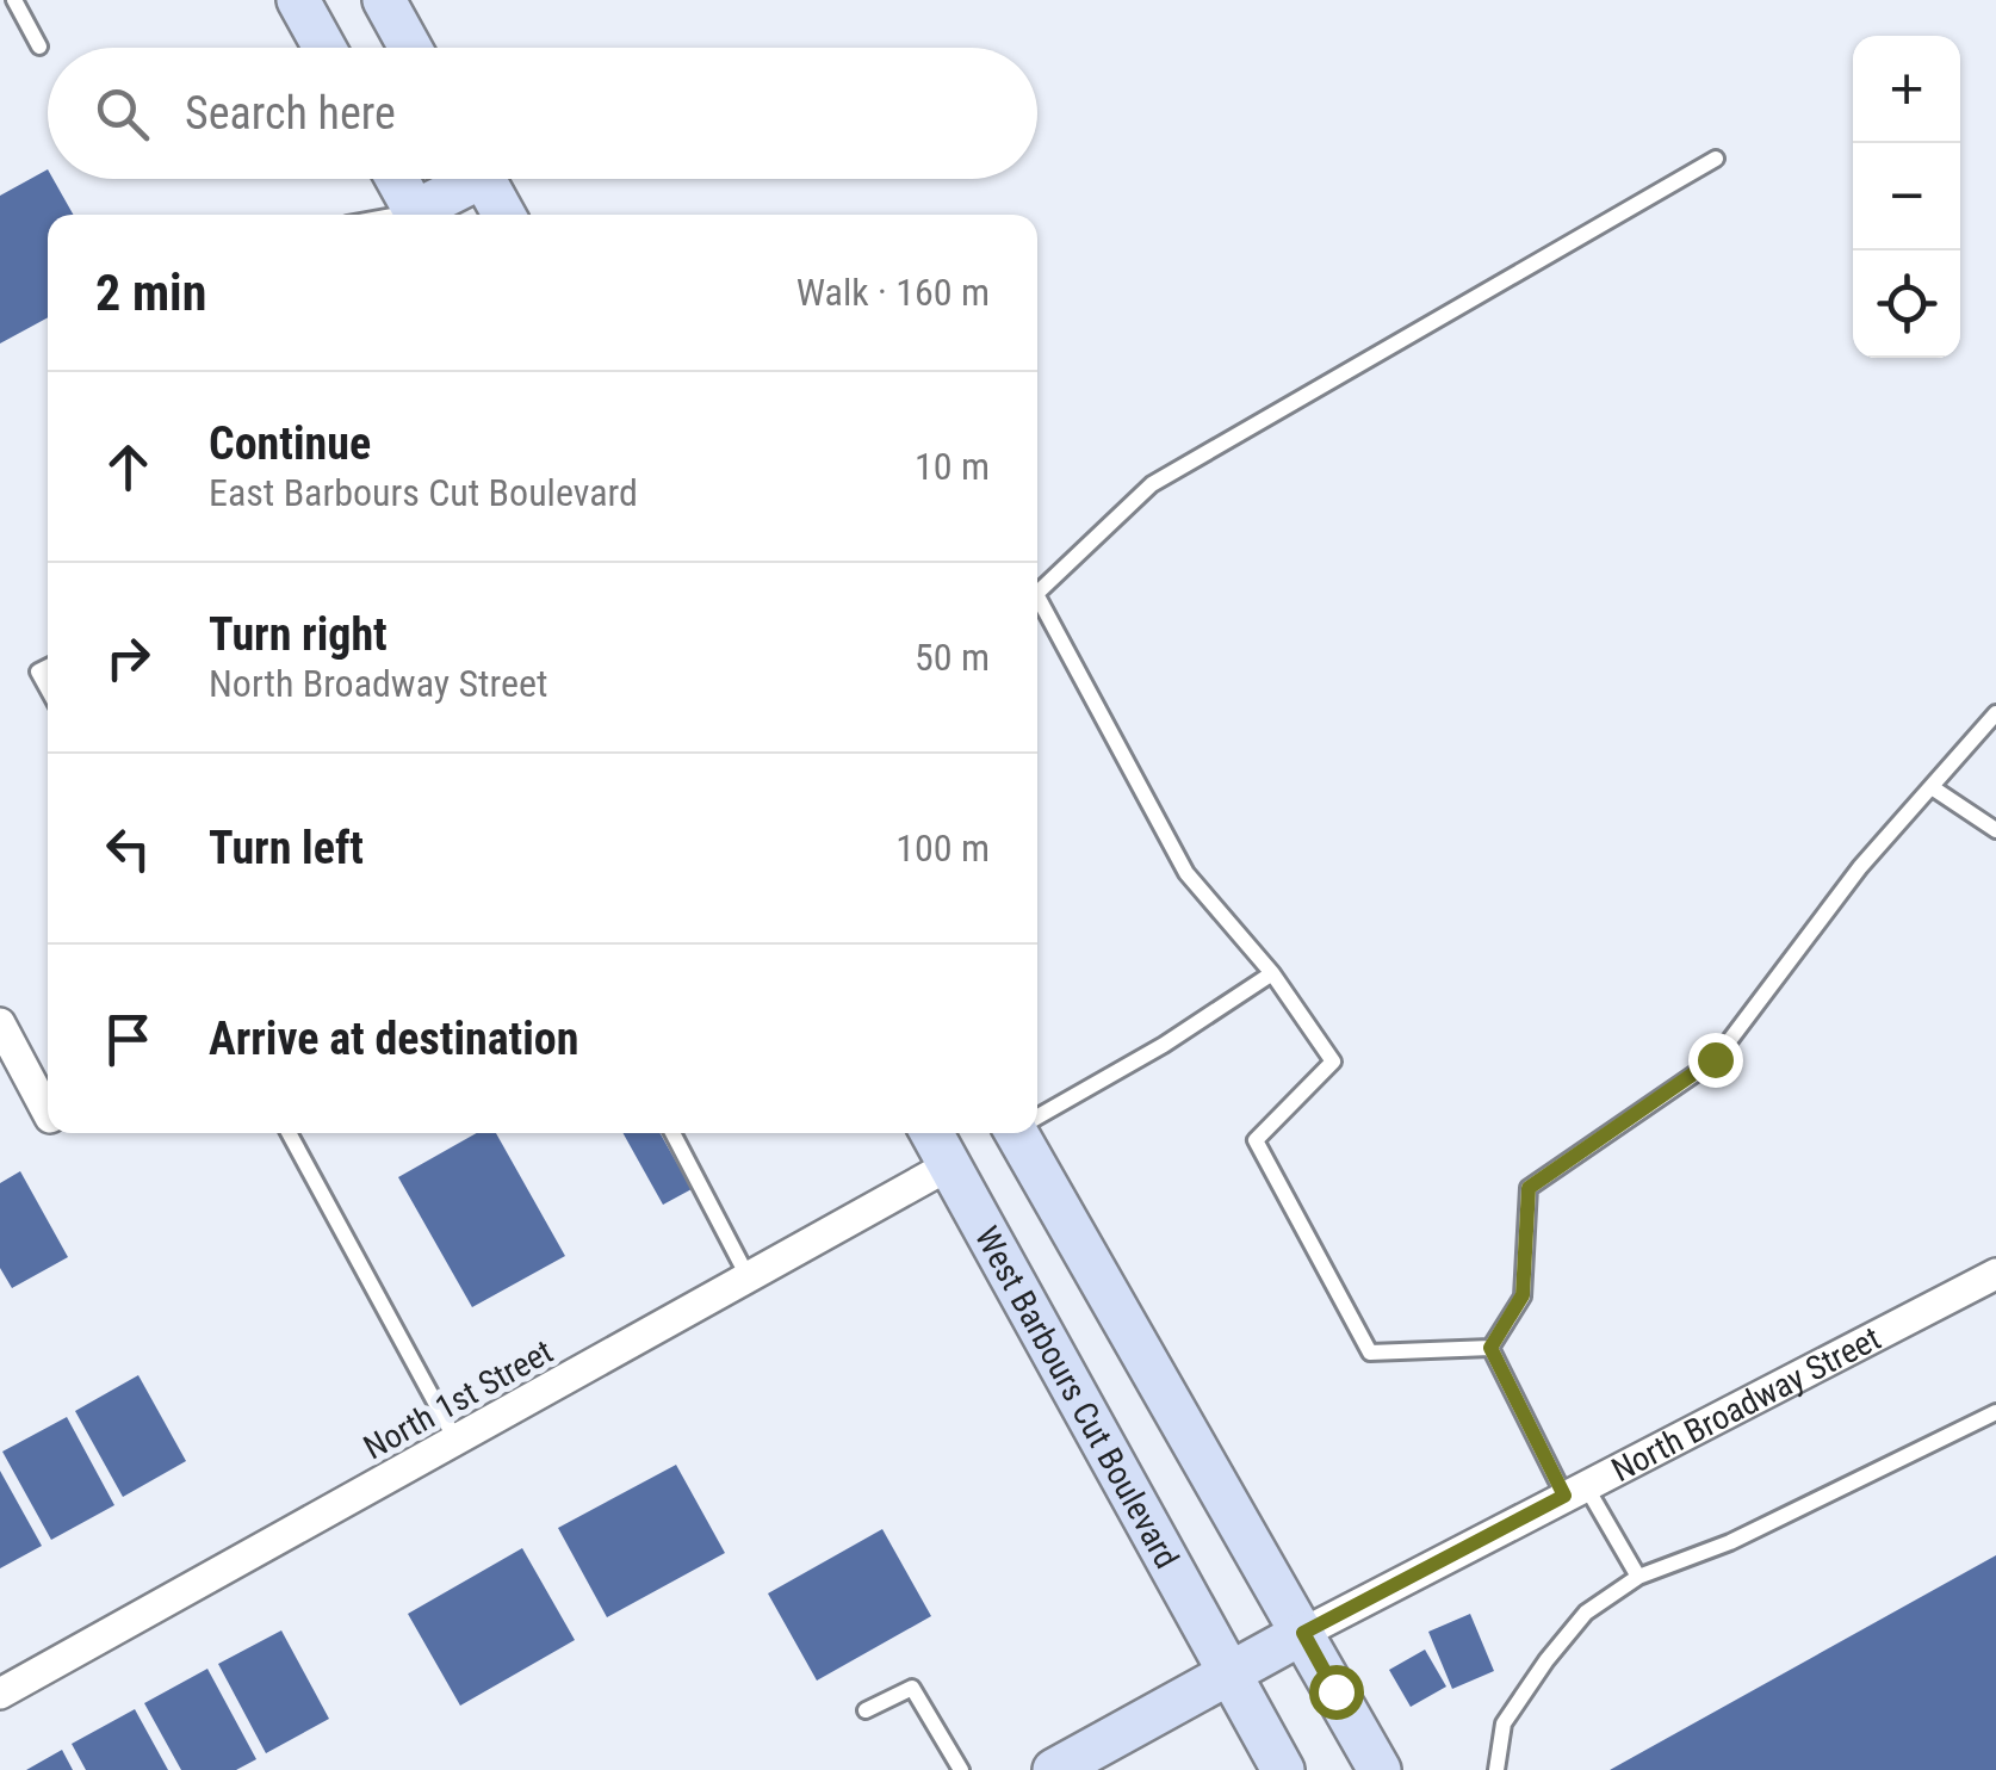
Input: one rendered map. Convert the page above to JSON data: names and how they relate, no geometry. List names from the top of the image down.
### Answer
{
  "streets": {
    "street": ["West Barbours Cut Boulevard", "North 1st Street", "North Broadway Street"]
  },
  "crossings": [
    ["West Barbours Cut Boulevard", "North 1st Street"],
    ["West Barbours Cut Boulevard", "North Broadway Street"]
  ],
  "page": {
    "map_buttons": ["+", "−"],
    "search": "Search here",
    "heading": ["2 min", "Walk · 160 m"],
    "list": [
      ["Continue", "East Barbours Cut Boulevard", "10 m"],
      ["Turn right", "North Broadway Street", "50 m"],
      ["Turn left", "100 m"],
      "Arrive at destination"
    ]
  }
}
